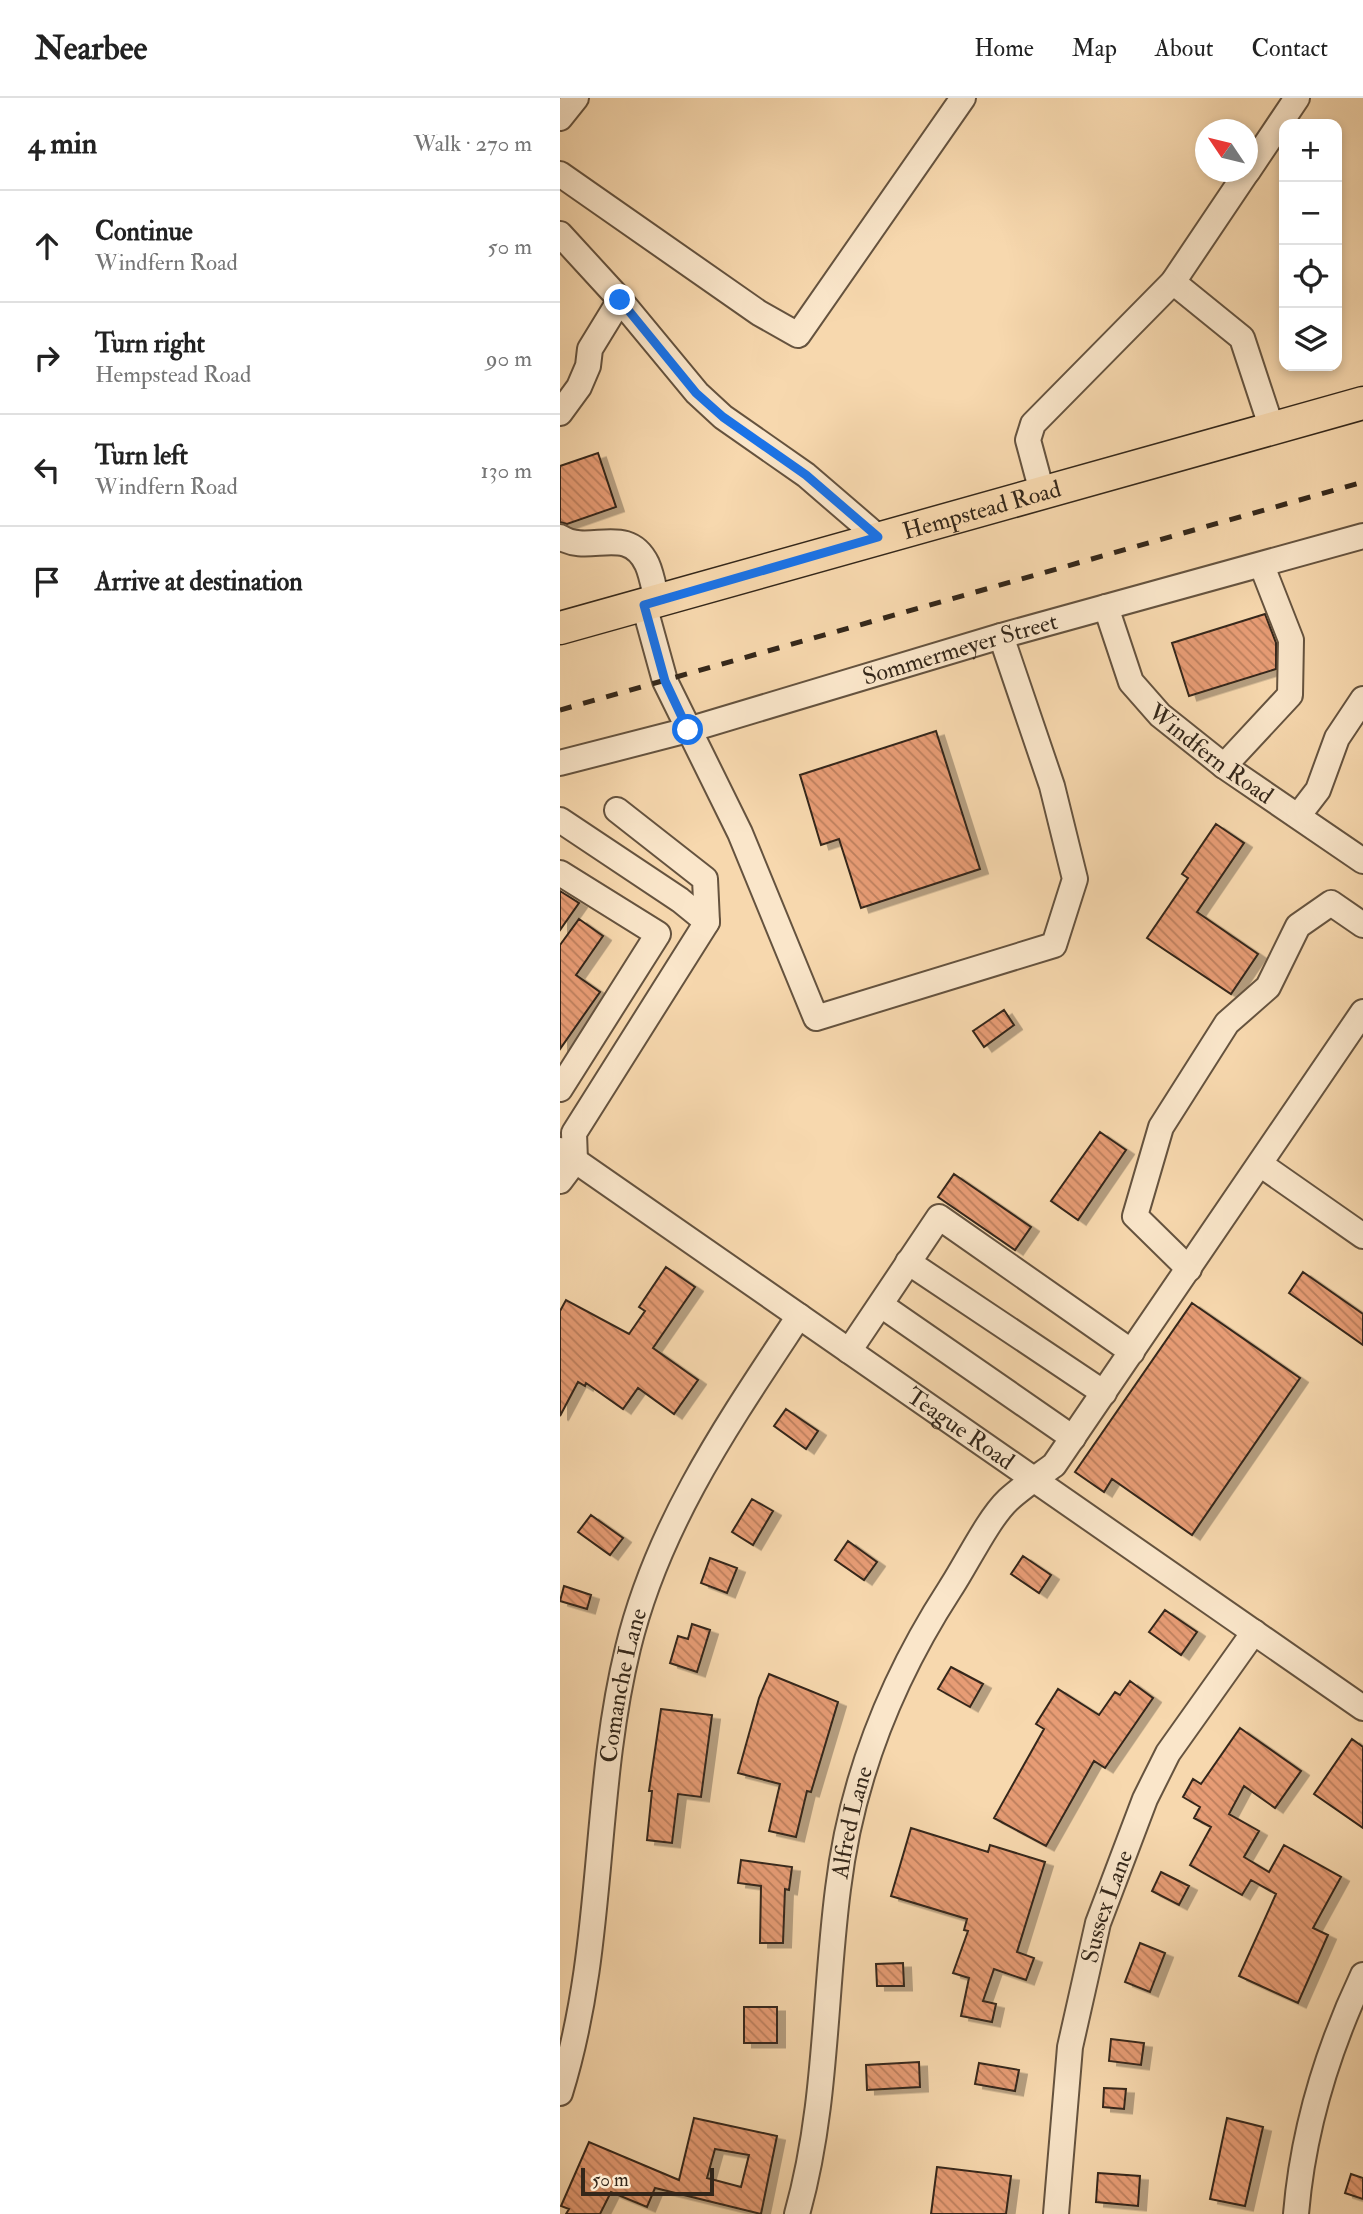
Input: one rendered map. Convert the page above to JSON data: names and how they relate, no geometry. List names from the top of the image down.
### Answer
{
  "streets": {
    "main road": ["Hempstead Road"],
    "street": [
      "Sommermeyer Street",
      "Windfern Road",
      "Teague Road",
      "Comanche Lane",
      "Alfred Lane",
      "Sussex Lane"
    ]
  },
  "crossings": [
    ["Sommermeyer Street", "Windfern Road"],
    ["Teague Road", "Comanche Lane"],
    ["Teague Road", "Alfred Lane"],
    ["Teague Road", "Sussex Lane"]
  ],
  "scale_bar": "50 m",
  "north": "top left",
  "page": {
    "header": "Nearbee",
    "nav": [
      "Home",
      "Map",
      "About",
      "Contact"
    ],
    "heading": ["4 min", "Walk · 270 m"],
    "map_buttons": ["+", "−"],
    "list": [
      ["Continue", "Windfern Road", "50 m"],
      ["Turn right", "Hempstead Road", "90 m"],
      ["Turn left", "Windfern Road", "130 m"],
      "Arrive at destination"
    ],
    "scale": "50 m"
  }
}
